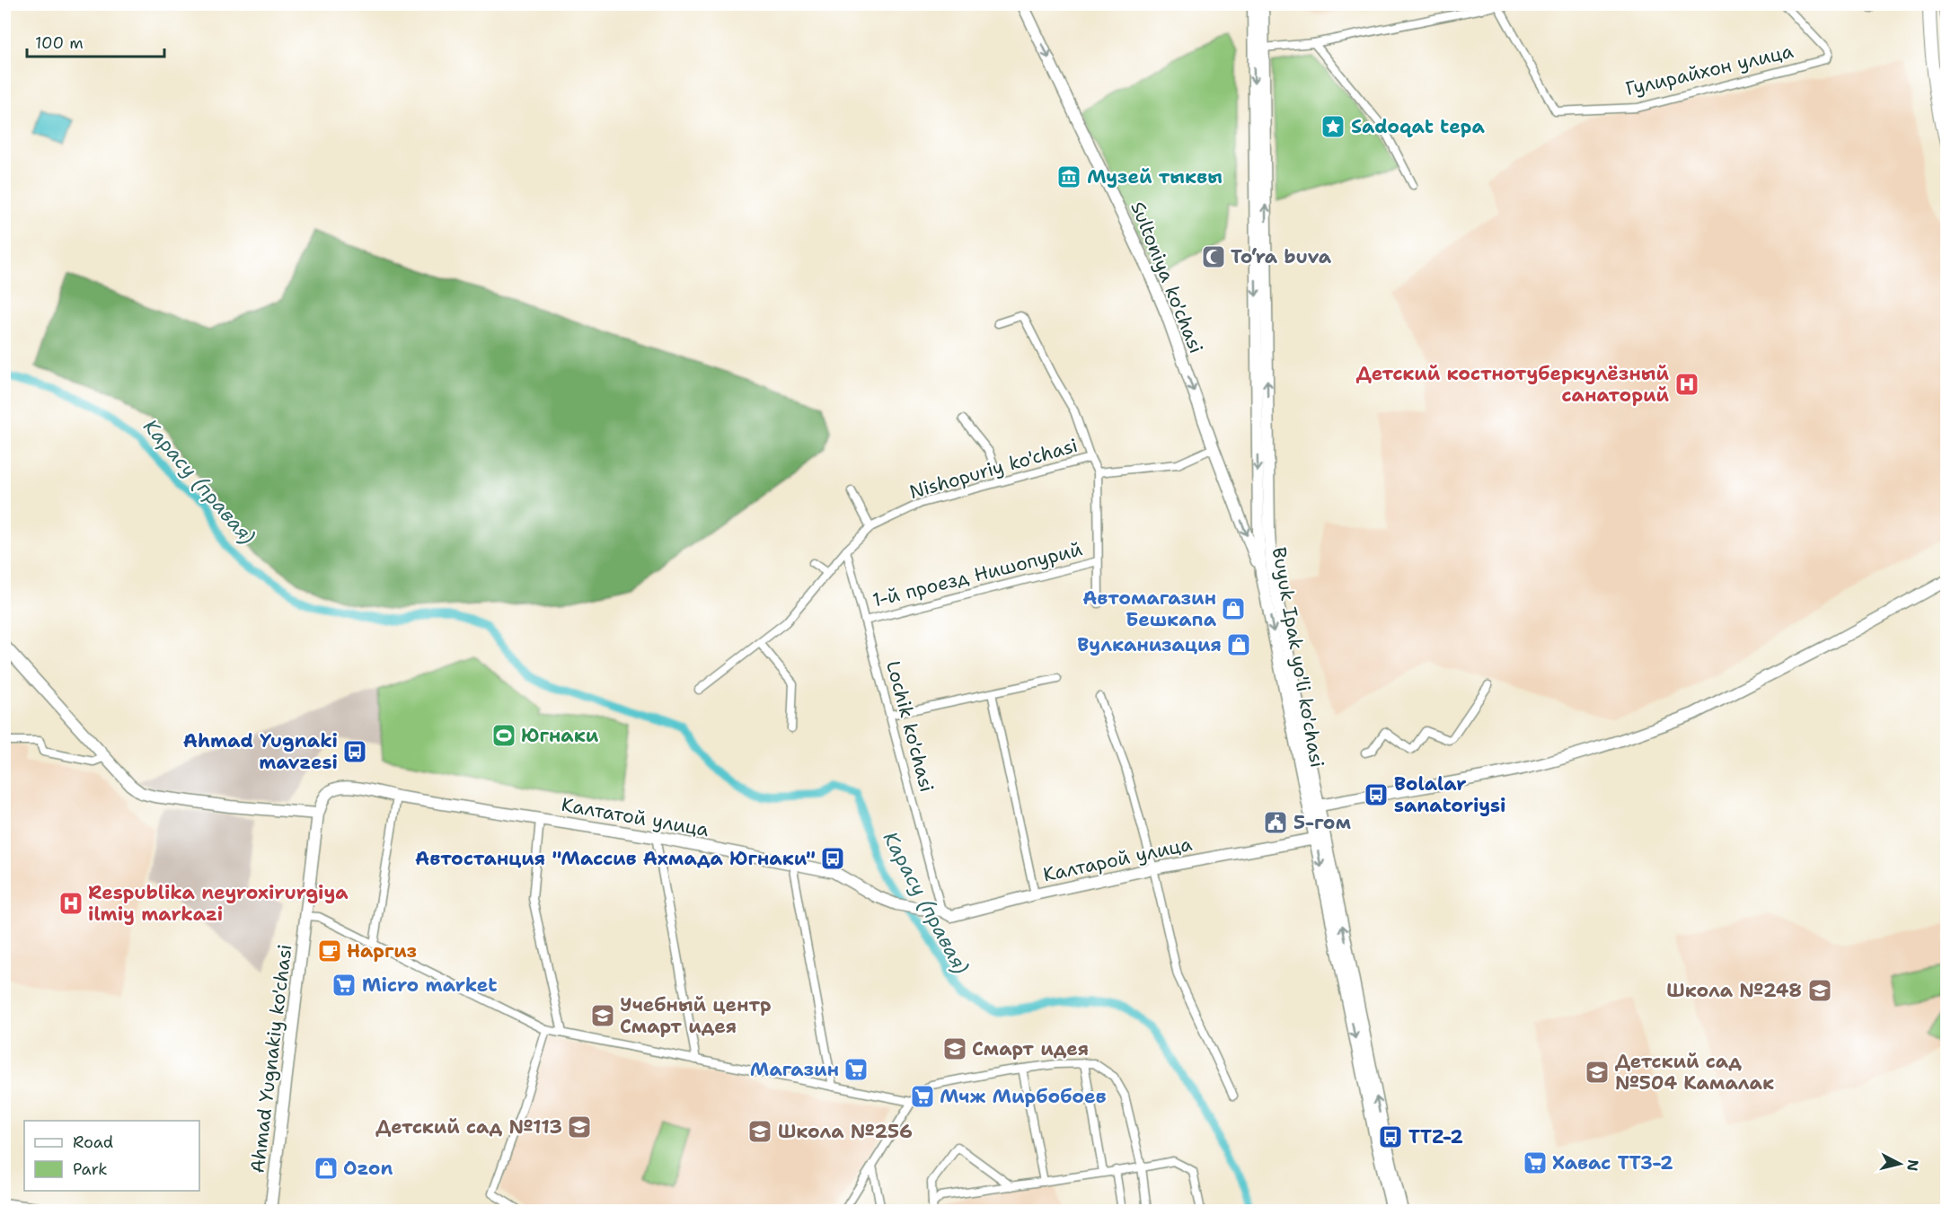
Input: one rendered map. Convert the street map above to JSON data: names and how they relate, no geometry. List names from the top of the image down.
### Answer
{
  "streets": {
    "street": [
      "Гулирайхон улица",
      "Sultoniya ko'chasi",
      "Nishopuriy ko'chasi",
      "1-й проезд Нишопурий",
      "Buyuk Ipak yo'li ko'chasi",
      "Lochik ko'chasi",
      "Калтатой улица",
      "Калтарой улица",
      "Ahmad Yugnakiy ko'chasi"
    ]
  },
  "crossings": [
    ["Sultoniya ko'chasi", "Nishopuriy ko'chasi"],
    ["Sultoniya ko'chasi", "Buyuk Ipak yo'li ko'chasi"],
    ["Nishopuriy ko'chasi", "Lochik ko'chasi"],
    ["1-й проезд Нишопурий", "Lochik ko'chasi"],
    ["Buyuk Ipak yo'li ko'chasi", "Калтарой улица"],
    ["Lochik ko'chasi", "Калтарой улица"],
    ["Калтатой улица", "Калтарой улица"],
    ["Калтатой улица", "Ahmad Yugnakiy ko'chasi"]
  ],
  "one_way": ["Sultoniya ko'chasi"],
  "water": ["Карасу (правая)"],
  "places": {
    "place": ["Sadoqat tepa"],
    "museum": ["Музей тыквы"],
    "mosque": ["To‘ra buva"],
    "hospital": ["Детский костнотуберкулёзный санаторий", "Respublika neyroxirurgiya ilmiy markazi"],
    "shop": ["Автомагазин Бешкапа", "Вулканизация", "Ozon"],
    "sports": ["Югнаки"],
    "bus stop": [
      "Ahmad Yugnaki mavzesi",
      "Bolalar sanatoriysi",
      "Автостанция \"Массив Ахмада Югнаки\"",
      "TTZ-2"
    ],
    "public building": ["5-гом"],
    "cafe": ["Наргиз"],
    "supermarket": [
      "Micro market",
      "Магазин",
      "Мчж Мирбобоев",
      "Хавас ТТЗ-2"
    ],
    "school or university": [
      "Школа №248",
      "Учебный центр Смарт идея",
      "Смарт идея",
      "Детский сад №504 Камалак",
      "Детский сад №113",
      "Школа №256"
    ]
  },
  "legend": ["Road", "Park"],
  "scale_bar": "100 m",
  "north": "right"
}
